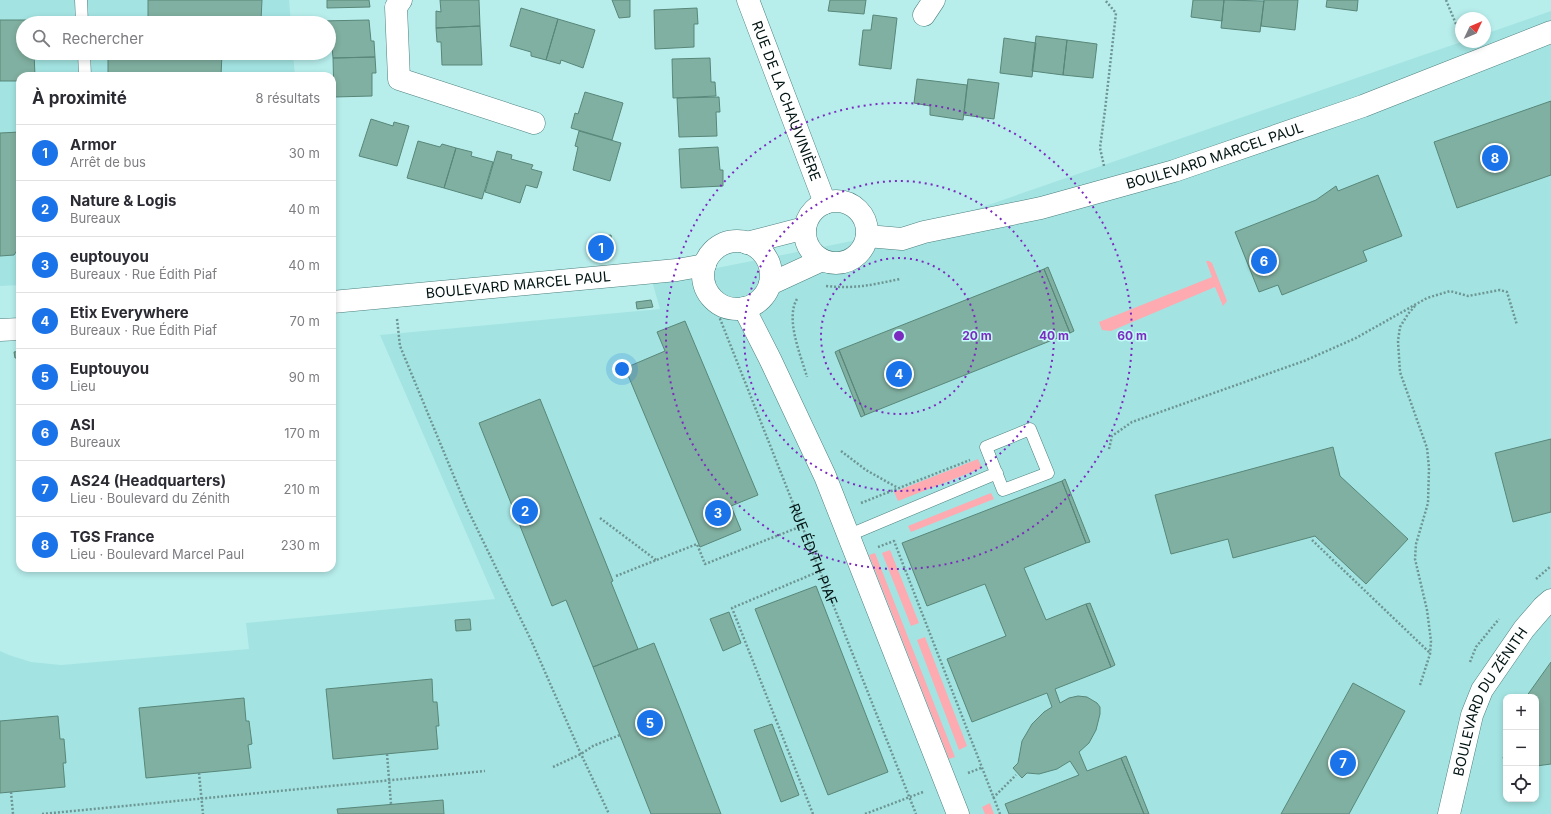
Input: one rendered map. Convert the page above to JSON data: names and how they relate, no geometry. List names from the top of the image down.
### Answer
{
  "streets": {
    "street": ["RUE DE LA CHAUVINIÈRE", "BOULEVARD MARCEL PAUL", "BOULEVARD DU ZÉNITH"],
    "path": ["RUE ÉDITH PIAF"]
  },
  "crossings": [
    ["RUE DE LA CHAUVINIÈRE", "BOULEVARD MARCEL PAUL"],
    ["BOULEVARD MARCEL PAUL", "RUE ÉDITH PIAF"]
  ],
  "north": "top right",
  "page": {
    "search": "Rechercher",
    "heading": ["À proximité", "8 résultats"],
    "list": [
      {
        "mark": "1",
        "name": "Armor",
        "note": "Arrêt de bus",
        "value": "30 m"
      },
      {
        "mark": "2",
        "name": "Nature & Logis",
        "note": "Bureaux",
        "value": "40 m"
      },
      {
        "mark": "3",
        "name": "euptouyou",
        "note": "Bureaux · Rue Édith Piaf",
        "value": "40 m"
      },
      {
        "mark": "4",
        "name": "Etix Everywhere",
        "note": "Bureaux · Rue Édith Piaf",
        "value": "70 m"
      },
      {
        "mark": "5",
        "name": "Euptouyou",
        "note": "Lieu",
        "value": "90 m"
      },
      {
        "mark": "6",
        "name": "ASI",
        "note": "Bureaux",
        "value": "170 m"
      },
      {
        "mark": "7",
        "name": "AS24 (Headquarters)",
        "note": "Lieu · Boulevard du Zénith",
        "value": "210 m"
      },
      {
        "mark": "8",
        "name": "TGS France",
        "note": "Lieu · Boulevard Marcel Paul",
        "value": "230 m"
      }
    ],
    "pins": [
      "8",
      "1",
      "6",
      "4",
      "2",
      "3",
      "5",
      "7"
    ],
    "map_buttons": ["+", "−"]
  },
  "rings": ["20 m", "40 m", "60 m"]
}
